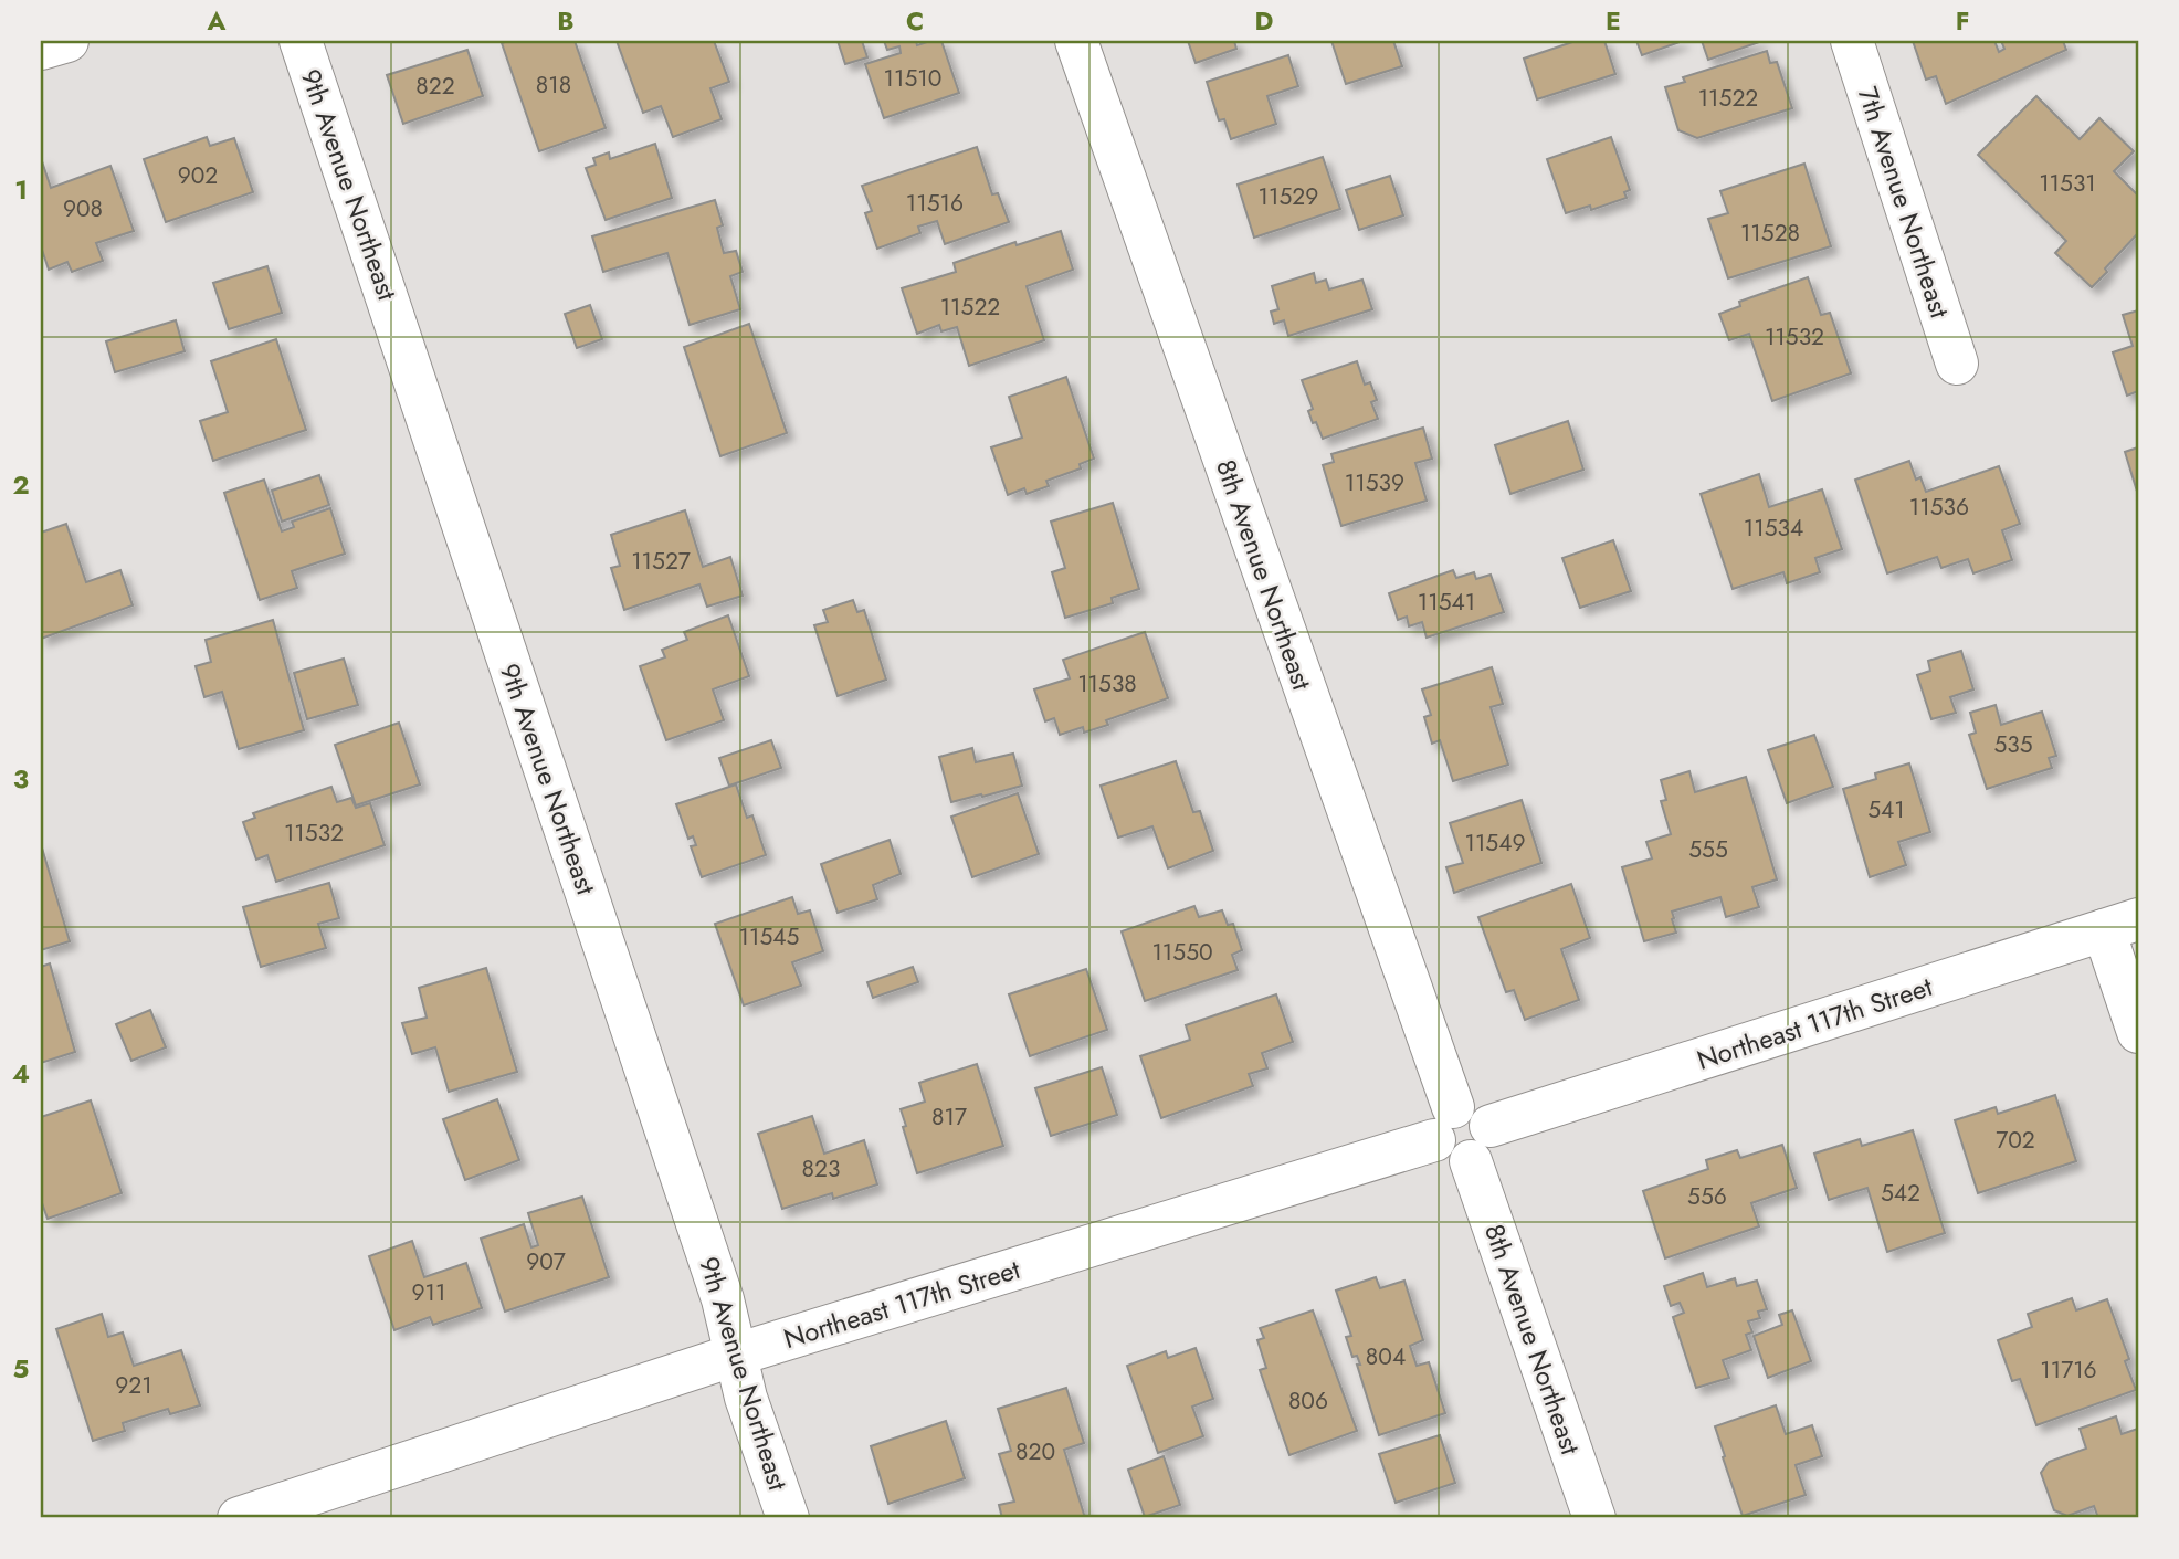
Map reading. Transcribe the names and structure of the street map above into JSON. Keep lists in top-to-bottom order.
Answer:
{
  "streets": {
    "street": [
      "9th Avenue Northeast",
      "7th Avenue Northeast",
      "8th Avenue Northeast",
      "Northeast 117th Street"
    ]
  },
  "crossings": [
    ["9th Avenue Northeast", "Northeast 117th Street"],
    ["8th Avenue Northeast", "Northeast 117th Street"]
  ],
  "house_numbers": [
    "11510",
    "818",
    "822",
    "11522",
    "902",
    "11531",
    "11529",
    "11516",
    "908",
    "11528",
    "11522",
    "11532",
    "11539",
    "11536",
    "11534",
    "11527",
    "11541",
    "11538",
    "535",
    "541",
    "11532",
    "11549",
    "555",
    "11545",
    "11550",
    "817",
    "702",
    "823",
    "542",
    "556",
    "907",
    "911",
    "804",
    "11716",
    "921",
    "806",
    "820"
  ],
  "grid": {
    "columns": [
      "A",
      "B",
      "C",
      "D",
      "E",
      "F"
    ],
    "rows": [
      "1",
      "2",
      "3",
      "4",
      "5"
    ]
  }
}
